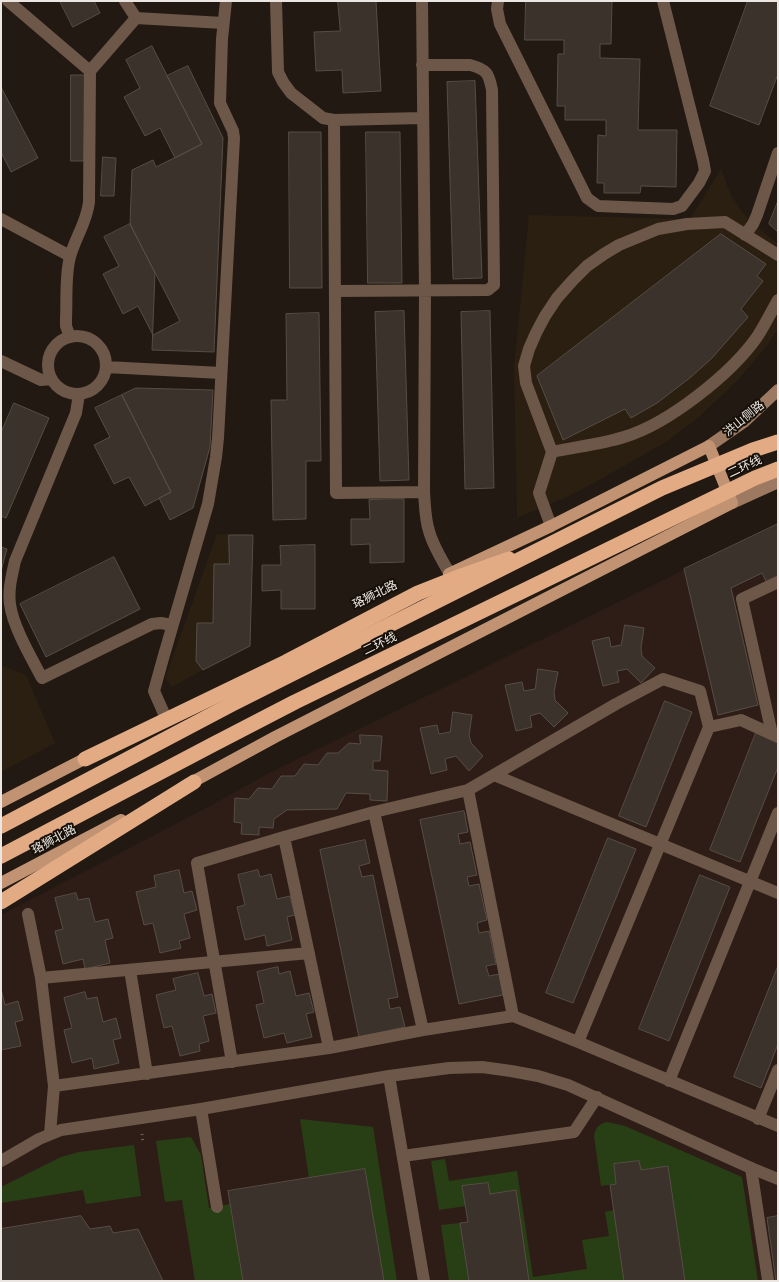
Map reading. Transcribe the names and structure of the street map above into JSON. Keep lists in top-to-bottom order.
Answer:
{
  "streets": {
    "highway": ["二环线"],
    "main road": ["洪山侧路", "珞狮北路"]
  },
  "crossings": [
    ["洪山侧路", "珞狮北路"]
  ]
}
